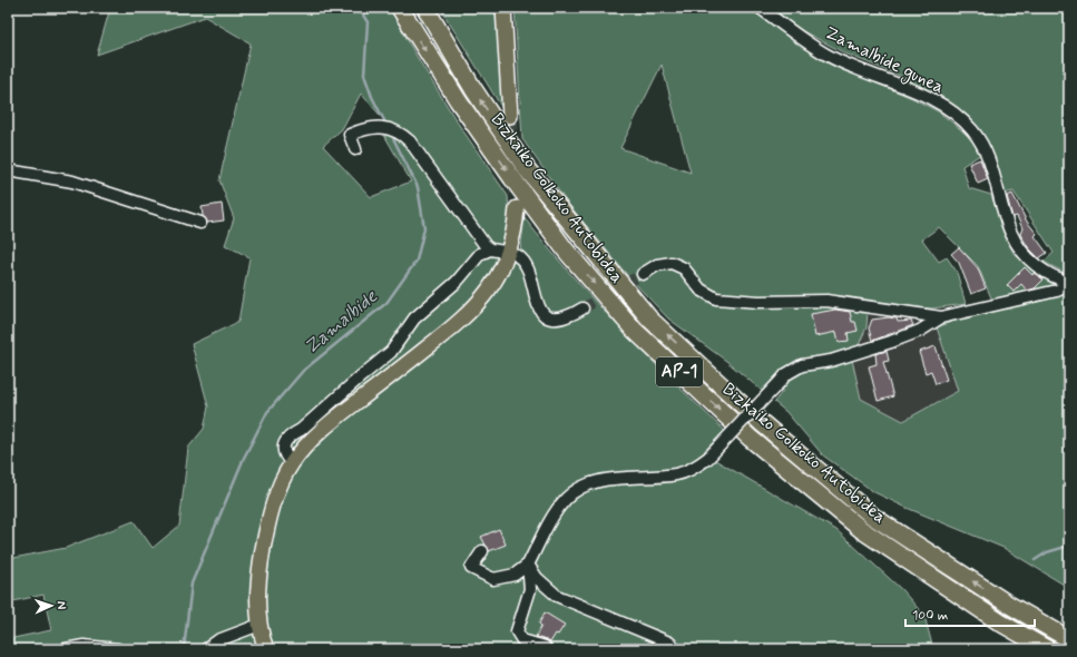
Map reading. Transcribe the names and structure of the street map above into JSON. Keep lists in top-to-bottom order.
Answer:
{
  "streets": {
    "highway": ["Bizkaiko Golkoko Autobidea", "AP-1"],
    "street": ["Zamalbide gunea"]
  },
  "water": ["Zamalbide"],
  "scale_bar": "100 m",
  "north": "right"
}
